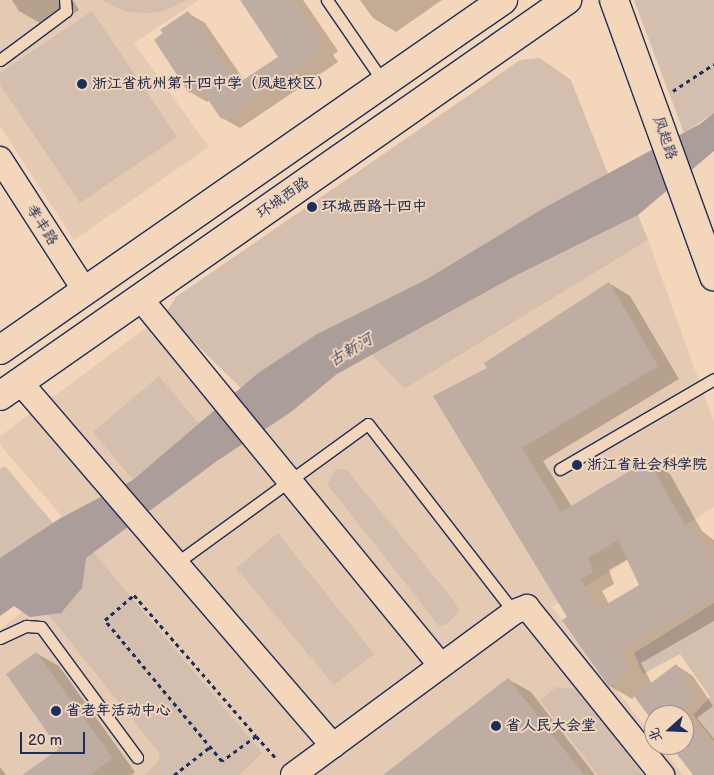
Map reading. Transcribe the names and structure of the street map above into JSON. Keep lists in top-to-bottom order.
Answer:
{
  "streets": {
    "main road": ["凤起路", "环城西路"],
    "street": ["孝丰路"]
  },
  "water": ["古新河"],
  "places": [
    "浙江省杭州第十四中学（凤起校区）",
    "环城西路十四中",
    "浙江省社会科学院",
    "省老年活动中心",
    "省人民大会堂"
  ],
  "scale_bar": "20 m",
  "north": "left"
}
